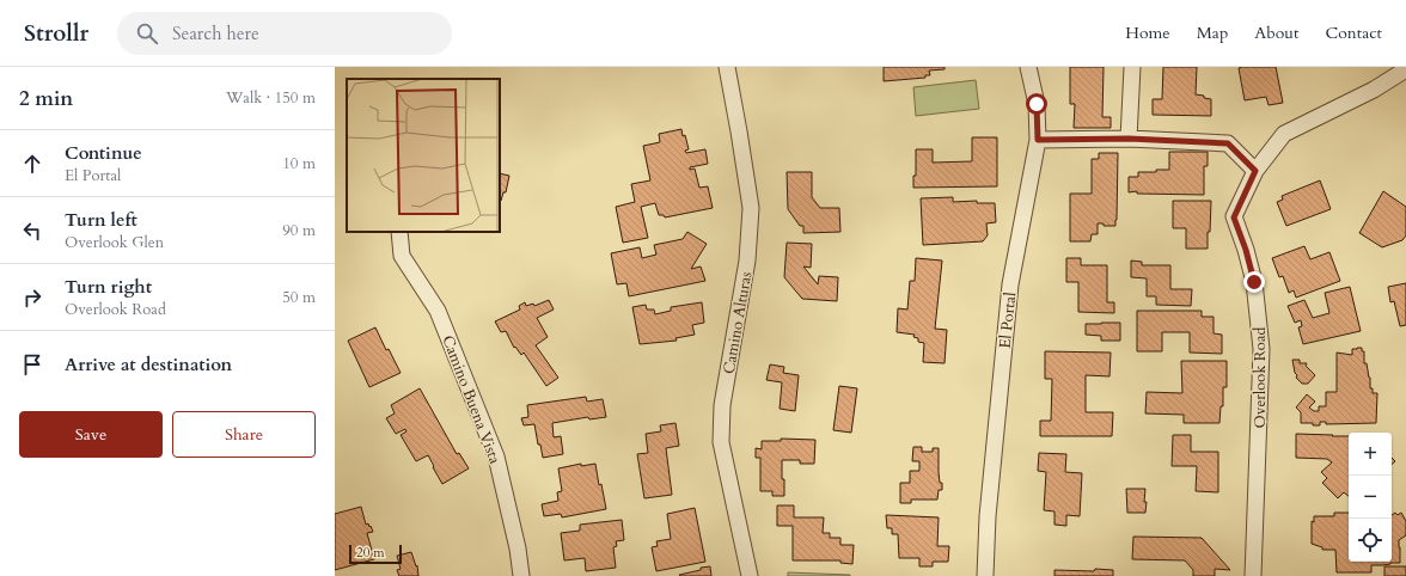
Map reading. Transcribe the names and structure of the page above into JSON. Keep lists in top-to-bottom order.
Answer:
{
  "streets": {
    "street": [
      "El Portal",
      "Camino Alturas",
      "Overlook Road",
      "Camino Buena Vista"
    ]
  },
  "scale_bar": "20 m",
  "page": {
    "header": "Strollr",
    "search": "Search here",
    "nav": [
      "Home",
      "Map",
      "About",
      "Contact"
    ],
    "heading": ["2 min", "Walk · 150 m"],
    "list": [
      ["Continue", "El Portal", "10 m"],
      ["Turn left", "Overlook Glen", "90 m"],
      ["Turn right", "Overlook Road", "50 m"],
      "Arrive at destination"
    ],
    "buttons": ["Save", "Share"],
    "map_buttons": ["+", "−"],
    "scale": "20 m"
  }
}
